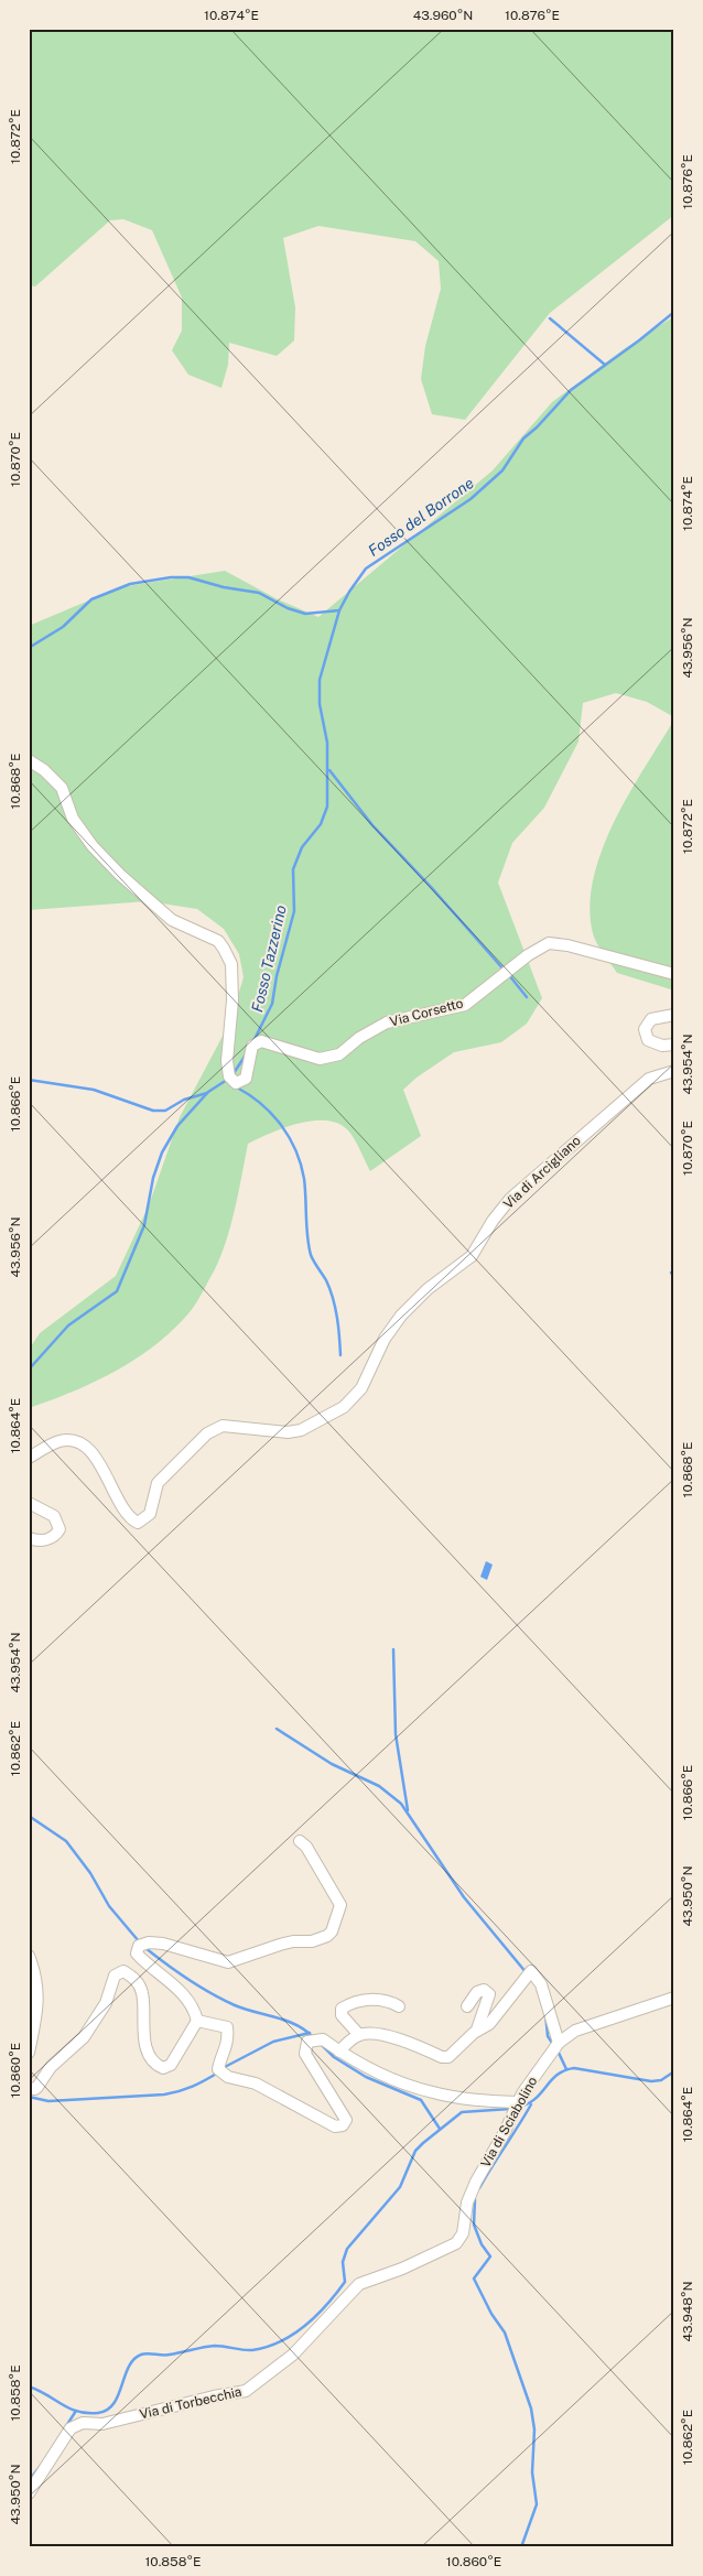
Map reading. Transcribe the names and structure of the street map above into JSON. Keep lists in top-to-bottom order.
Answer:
{
  "streets": {
    "street": [
      "Via Corsetto",
      "Via di Arcigliano",
      "Via di Sciabolino",
      "Via di Torbecchia"
    ]
  },
  "crossings": [
    ["Via di Sciabolino", "Via di Torbecchia"]
  ],
  "water": ["Fosso del Borrone", "Fosso Tazzerino"],
  "coordinates": [
    "10.874°E",
    "43.960°N",
    "10.876°E",
    "10.872°E",
    "10.870°E",
    "43.956°N",
    "10.868°E",
    "43.954°N",
    "10.866°E",
    "10.864°E",
    "10.862°E",
    "43.950°N",
    "10.860°E",
    "43.948°N",
    "10.858°E"
  ]
}
